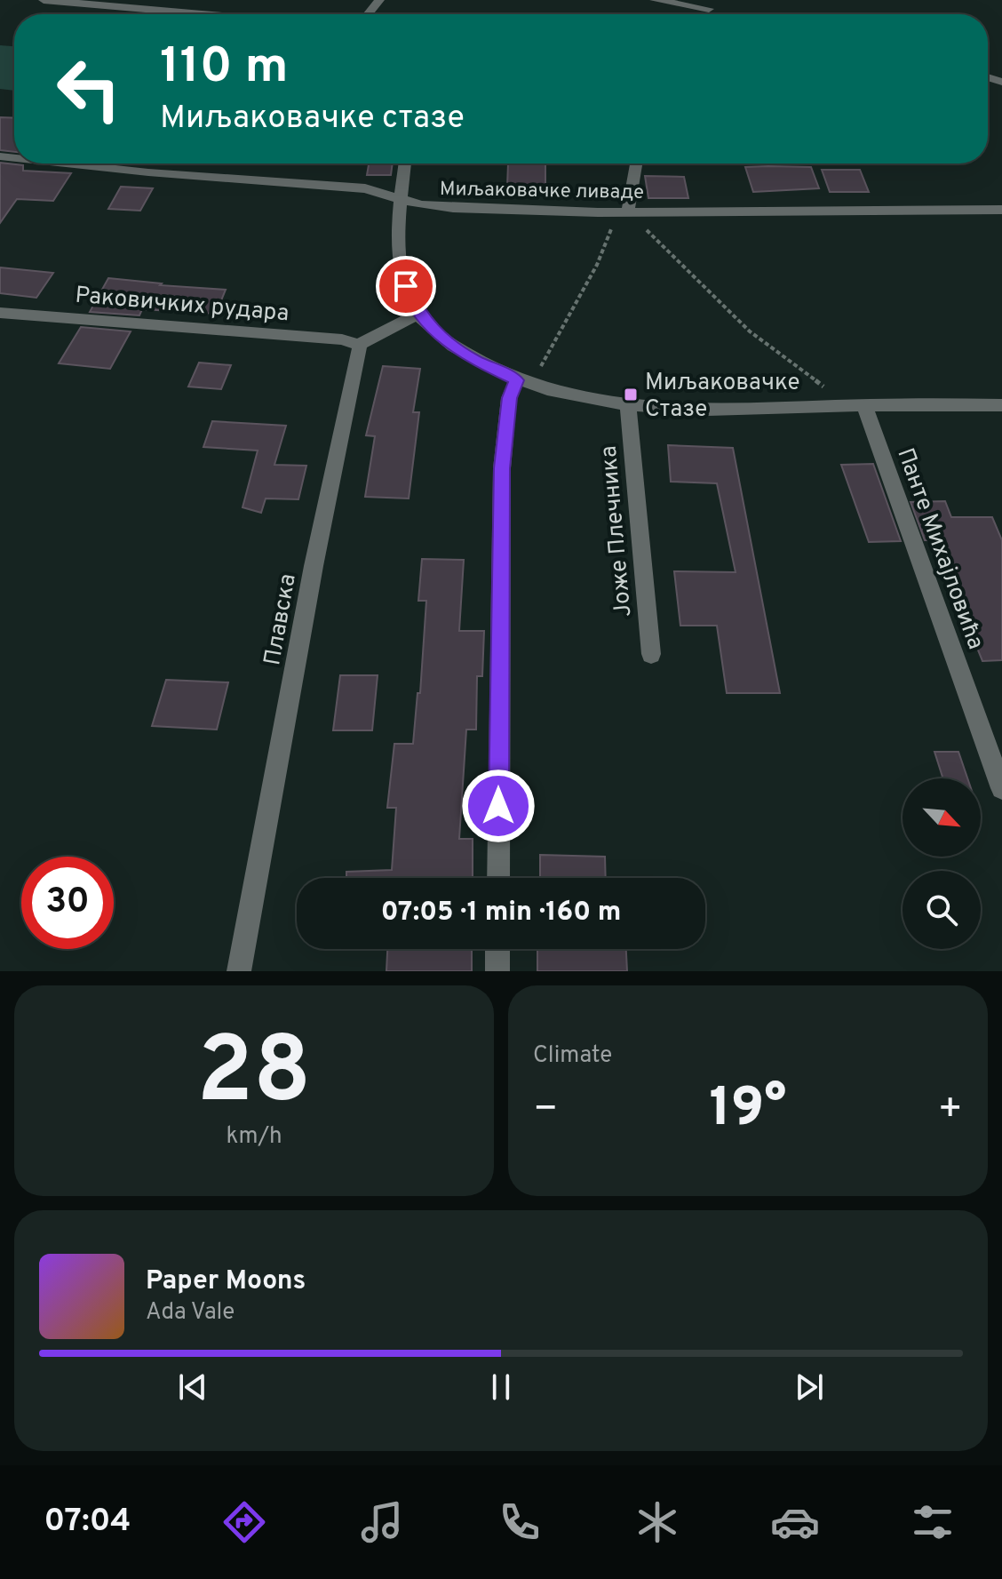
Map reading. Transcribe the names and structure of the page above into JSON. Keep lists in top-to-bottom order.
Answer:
{
  "streets": {
    "street": [
      "Миљаковачке ливаде",
      "Раковичких рудара",
      "Јоже Плечника",
      "Панте Михајловића",
      "Плавска"
    ]
  },
  "crossings": [
    ["Раковичких рудара", "Плавска"]
  ],
  "places": {
    "transit": ["Миљаковачке Стазе"]
  },
  "north": "bottom right",
  "page": {
    "turn": ["110 m", "Миљаковачке стазе"],
    "limit": "30",
    "trip": "07:05 · 1 min · 160 m",
    "tile": [
      ["28", "km/h"],
      "Climate"
    ],
    "heat": ["−", "19°", "+"],
    "song": ["Paper Moons", "Ada Vale"],
    "tabs": "07:04"
  }
}
